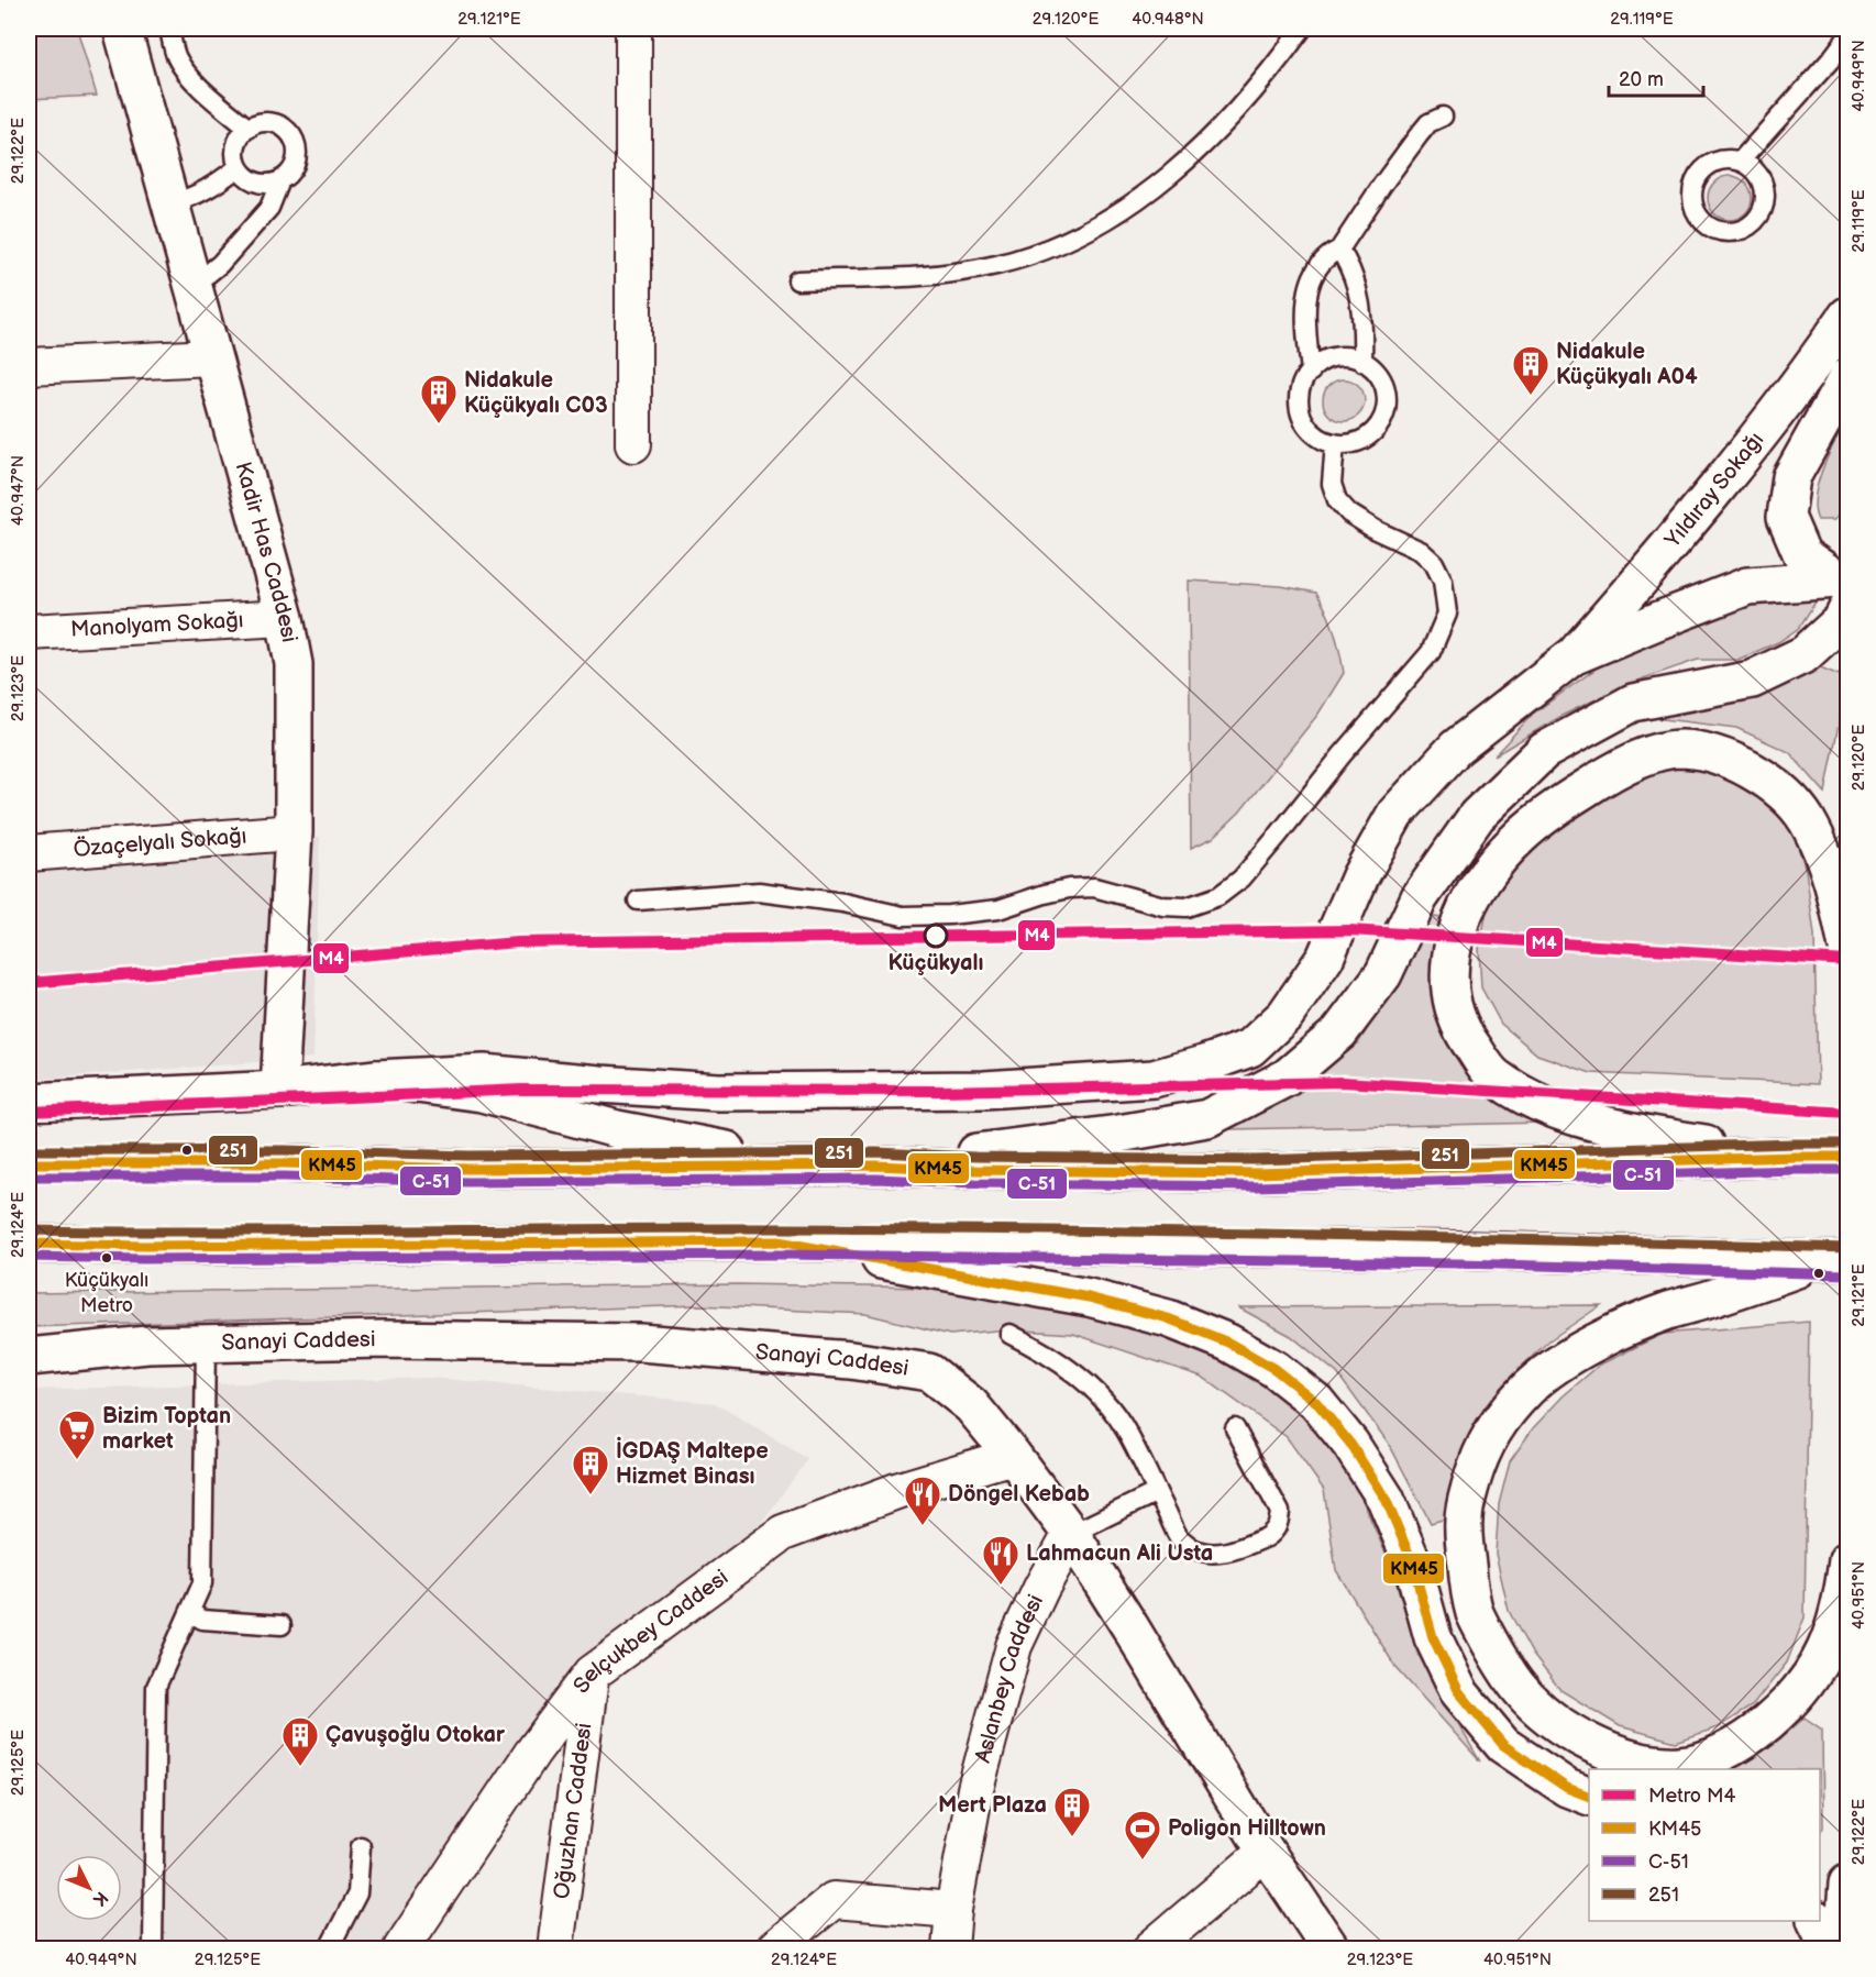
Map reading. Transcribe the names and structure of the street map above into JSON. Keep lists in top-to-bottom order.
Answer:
{
  "streets": {
    "main road": ["Yıldıray Sokağı", "Kadir Has Caddesi", "Sanayi Caddesi"],
    "street": [
      "Manolyam Sokağı",
      "Özaçelyalı Sokağı",
      "Selçukbey Caddesi",
      "Aslanbey Caddesi",
      "Oğuzhan Caddesi"
    ]
  },
  "crossings": [
    ["Kadir Has Caddesi", "Manolyam Sokağı"],
    ["Kadir Has Caddesi", "Özaçelyalı Sokağı"],
    ["Sanayi Caddesi", "Selçukbey Caddesi"],
    ["Sanayi Caddesi", "Aslanbey Caddesi"],
    ["Selçukbey Caddesi", "Oğuzhan Caddesi"]
  ],
  "places": {
    "building": [
      "Nidakule Küçükyalı A04",
      "Nidakule Küçükyalı C03",
      "İGDAŞ Maltepe Hizmet Binası",
      "Çavuşoğlu Otokar",
      "Mert Plaza"
    ],
    "other": ["Küçükyalı", "Küçükyalı Metro"],
    "supermarket": ["Bizim Toptan market"],
    "restaurant": ["Döngel Kebab", "Lahmacun Ali Usta"],
    "sports": ["Poligon Hilltown"]
  },
  "lines": [
    "metro line M4",
    "transit line 251",
    "transit line KM45",
    "transit line C-51"
  ],
  "legend": [
    "Metro M4",
    "KM45",
    "C-51",
    "251"
  ],
  "scale_bar": "20 m",
  "north": "bottom right",
  "coordinates": [
    "29.121°E",
    "29.120°E",
    "40.948°N",
    "29.119°E",
    "40.949°N",
    "29.122°E",
    "40.947°N",
    "29.123°E",
    "29.124°E",
    "40.951°N",
    "29.125°E"
  ]
}
